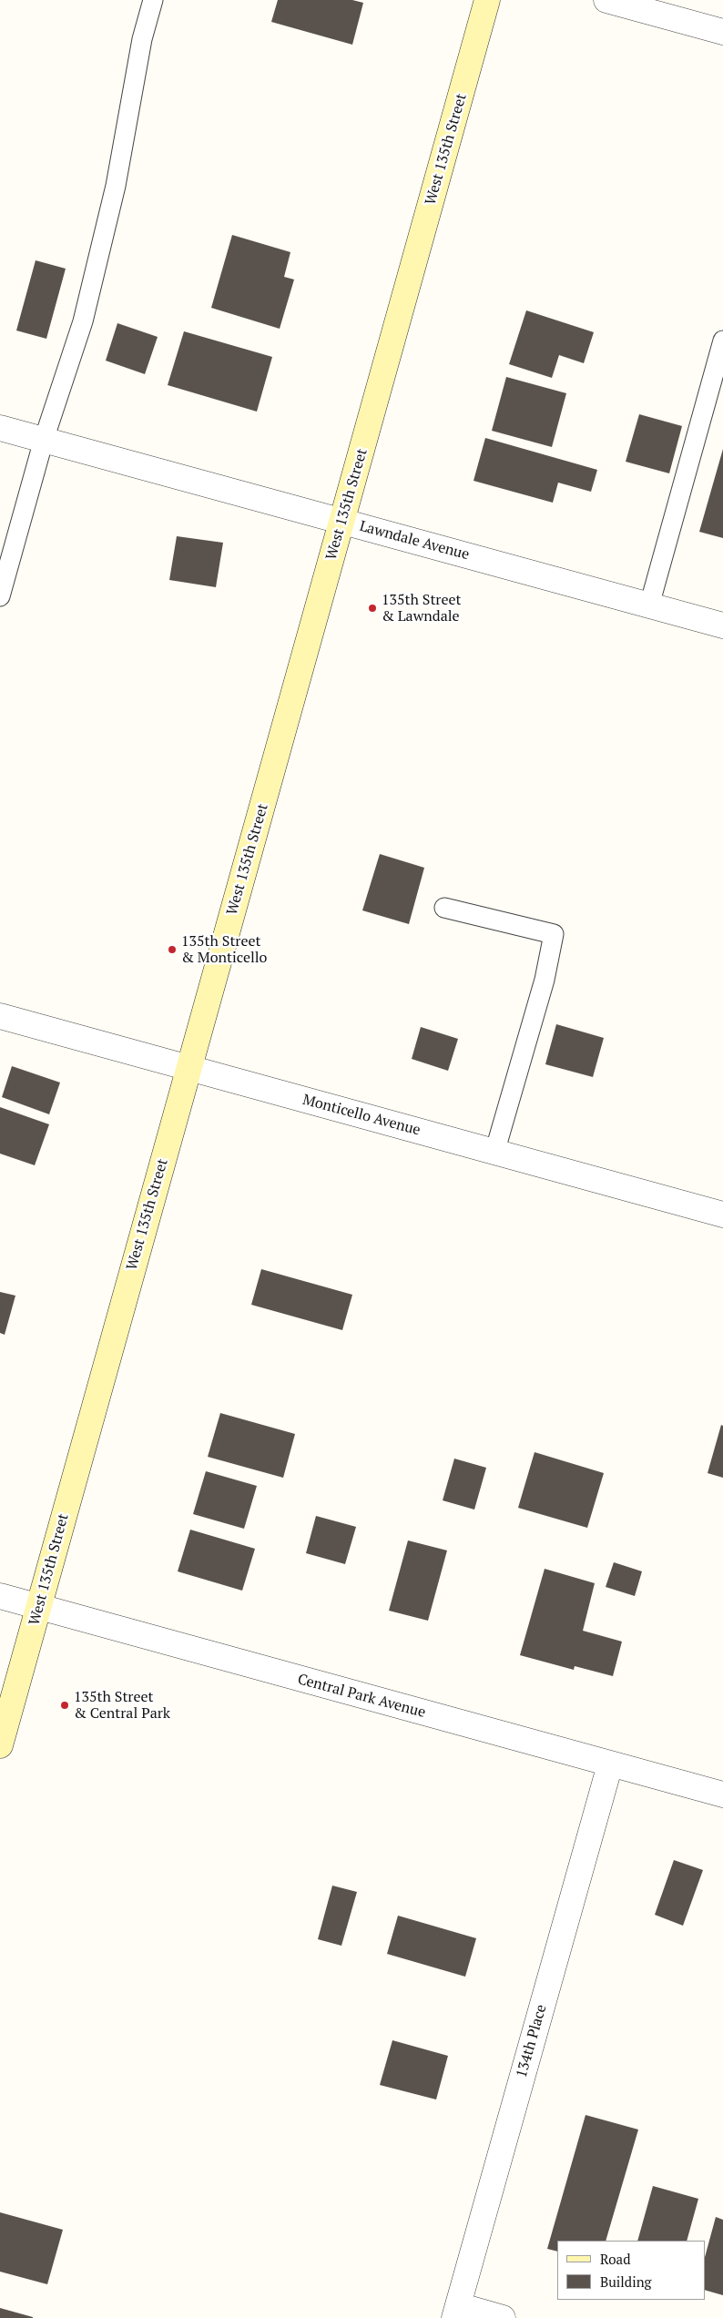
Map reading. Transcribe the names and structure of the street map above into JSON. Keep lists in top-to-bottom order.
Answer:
{
  "streets": {
    "street": [
      "West 135th Street",
      "Lawndale Avenue",
      "Monticello Avenue",
      "Central Park Avenue",
      "134th Place"
    ]
  },
  "crossings": [
    ["West 135th Street", "Lawndale Avenue"],
    ["West 135th Street", "Monticello Avenue"],
    ["West 135th Street", "Central Park Avenue"],
    ["Central Park Avenue", "134th Place"]
  ],
  "places": ["135th Street & Lawndale", "135th Street & Monticello", "135th Street & Central Park"],
  "legend": ["Road", "Building"]
}
